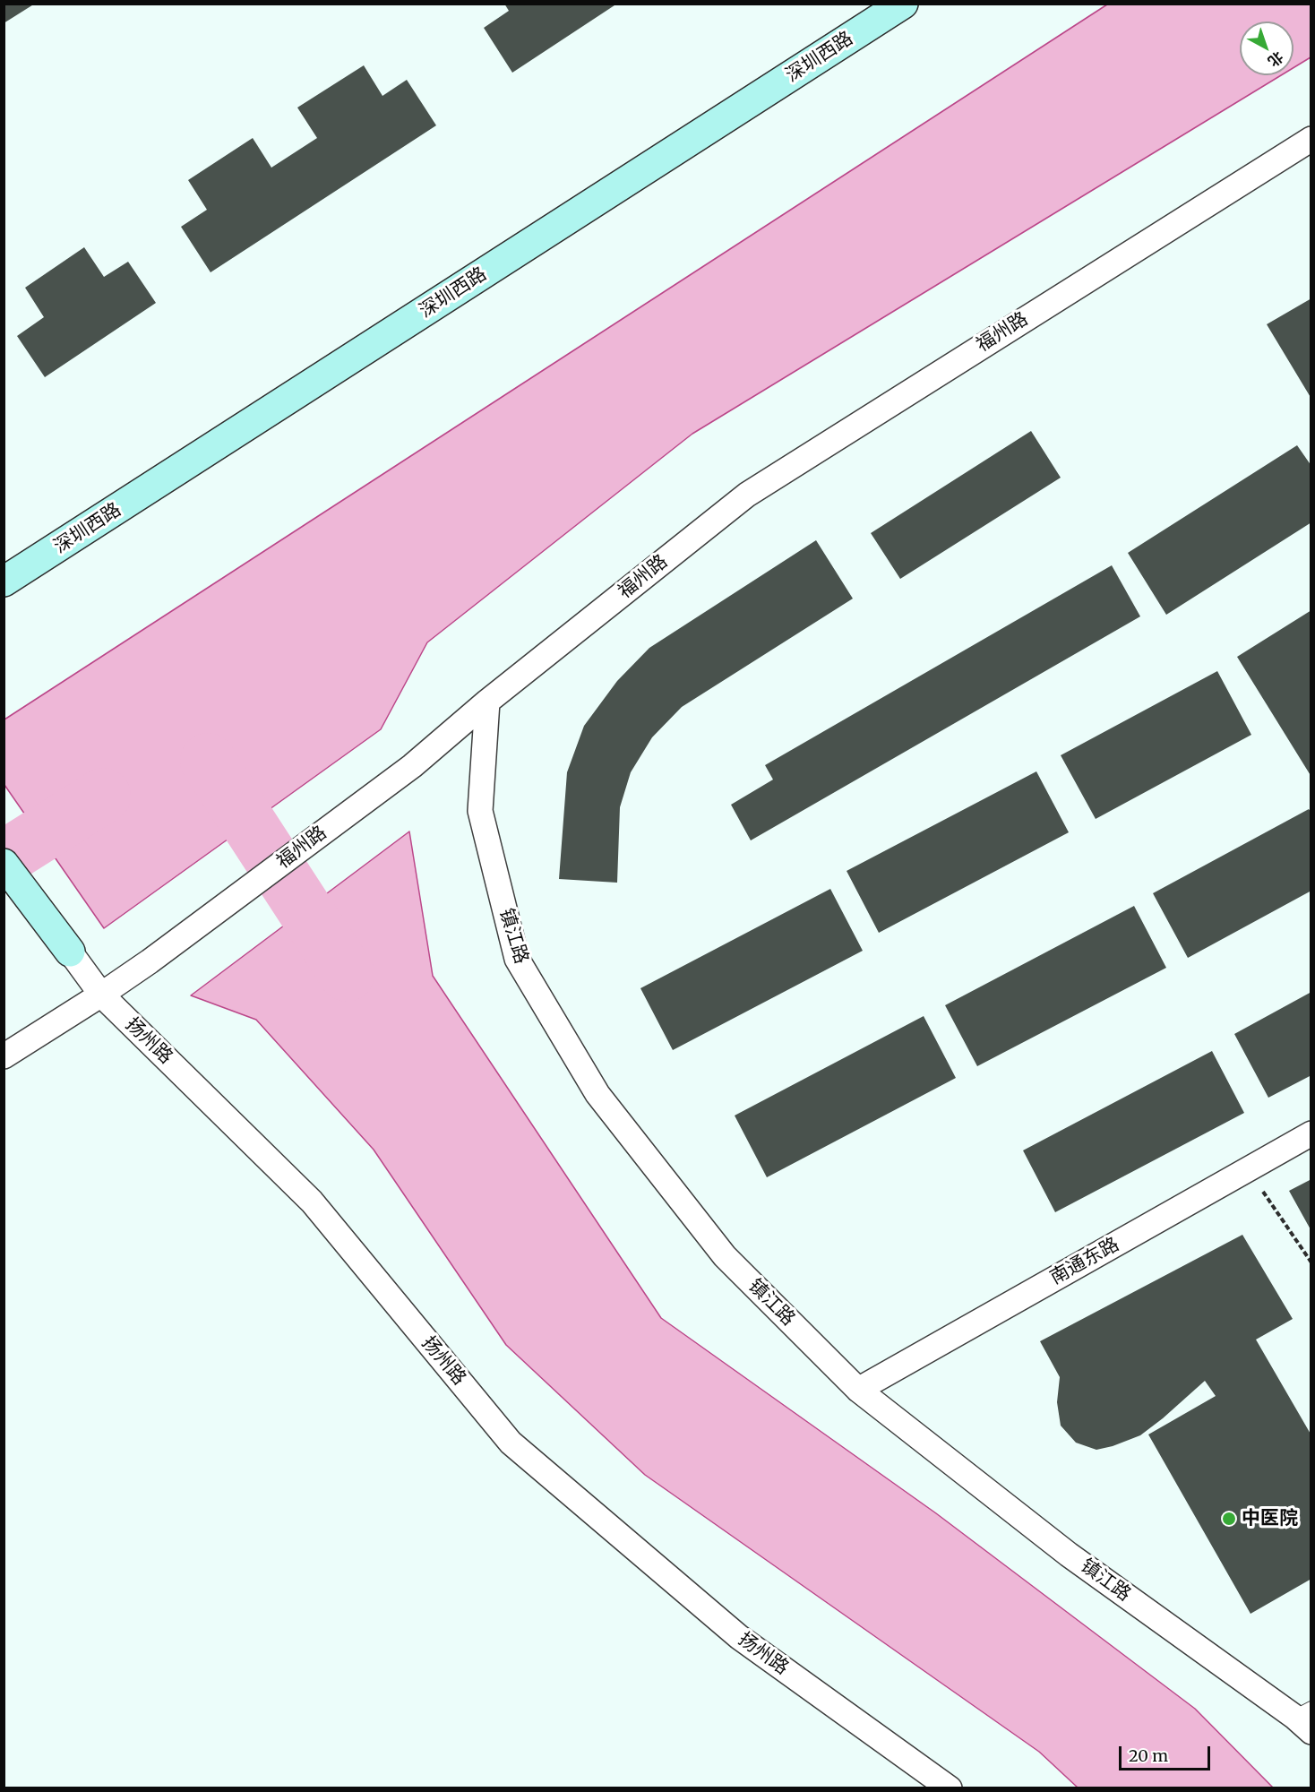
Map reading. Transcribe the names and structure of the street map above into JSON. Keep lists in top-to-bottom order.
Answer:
{
  "streets": {
    "street": [
      "深圳西路",
      "福州路",
      "镇江路",
      "扬州路",
      "南通东路"
    ]
  },
  "crossings": [
    ["福州路", "镇江路"],
    ["福州路", "扬州路"],
    ["镇江路", "南通东路"]
  ],
  "places": ["中医院"],
  "scale_bar": "20 m",
  "north": "bottom right"
}
